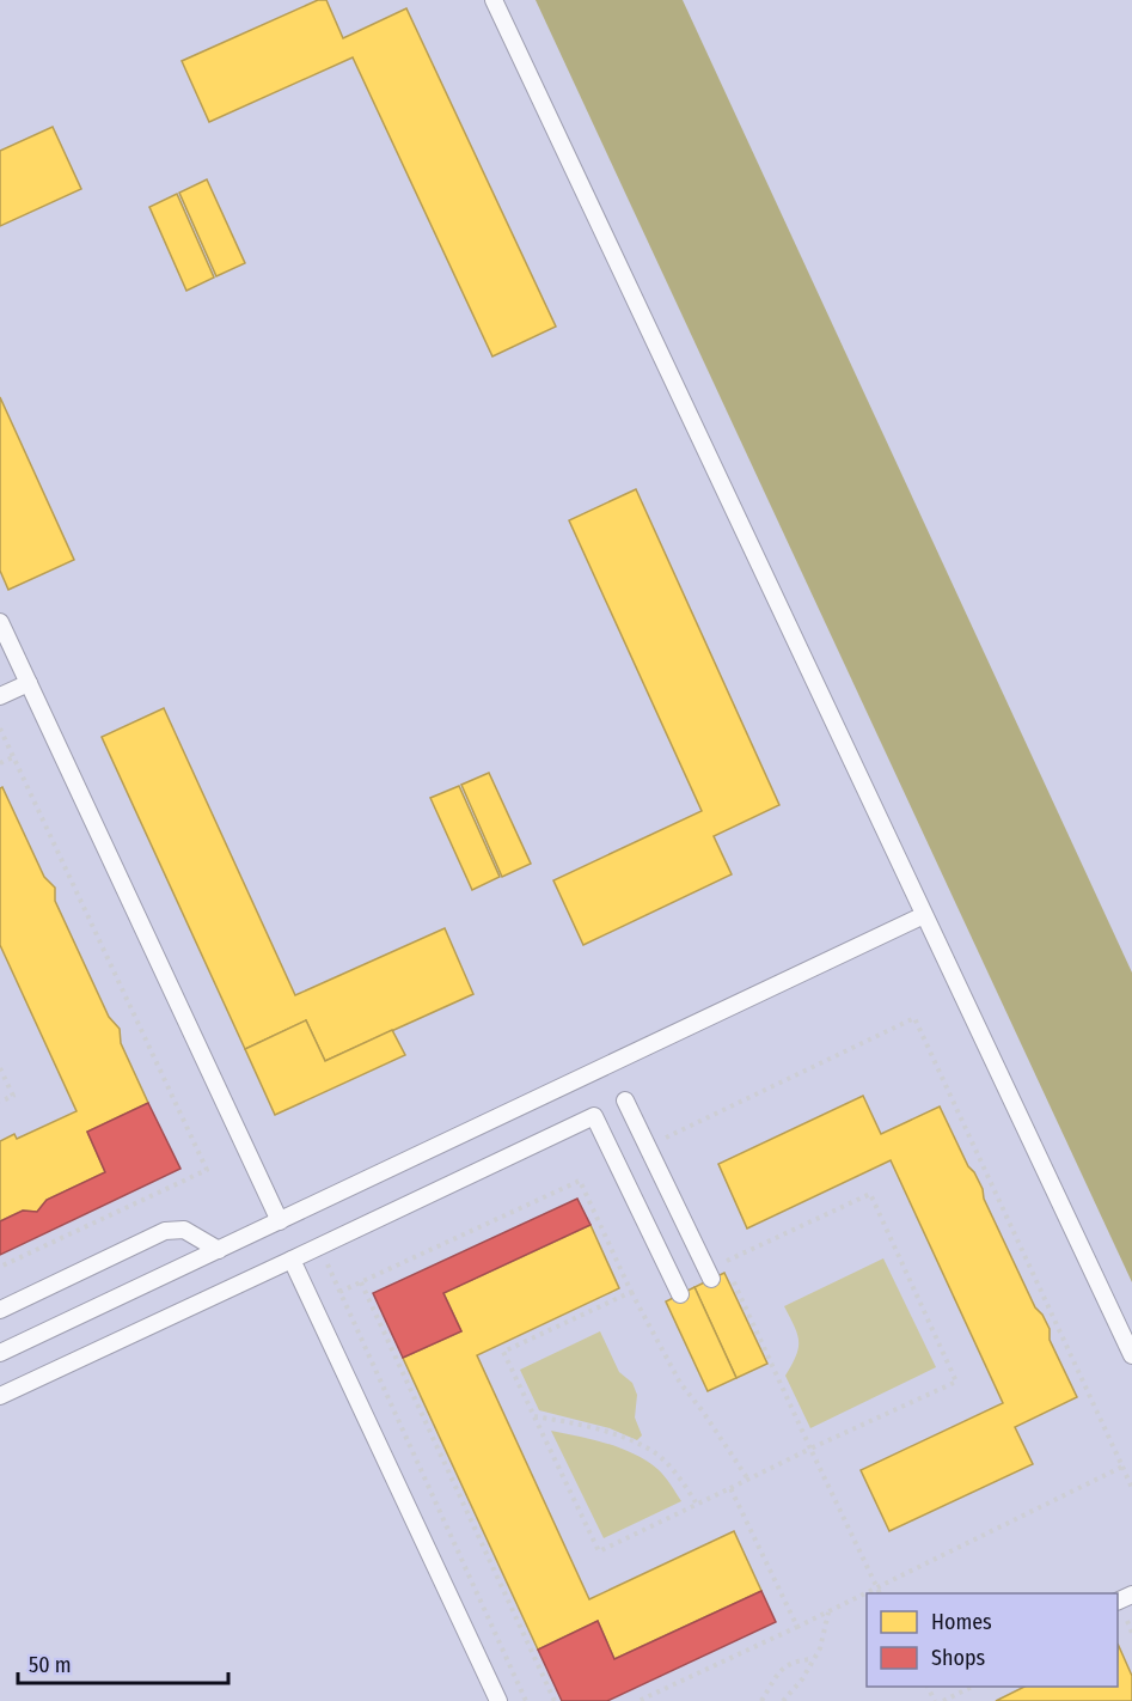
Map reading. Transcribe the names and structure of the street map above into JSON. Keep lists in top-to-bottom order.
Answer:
{
  "legend": ["Homes", "Shops"],
  "scale_bar": "50 m"
}
